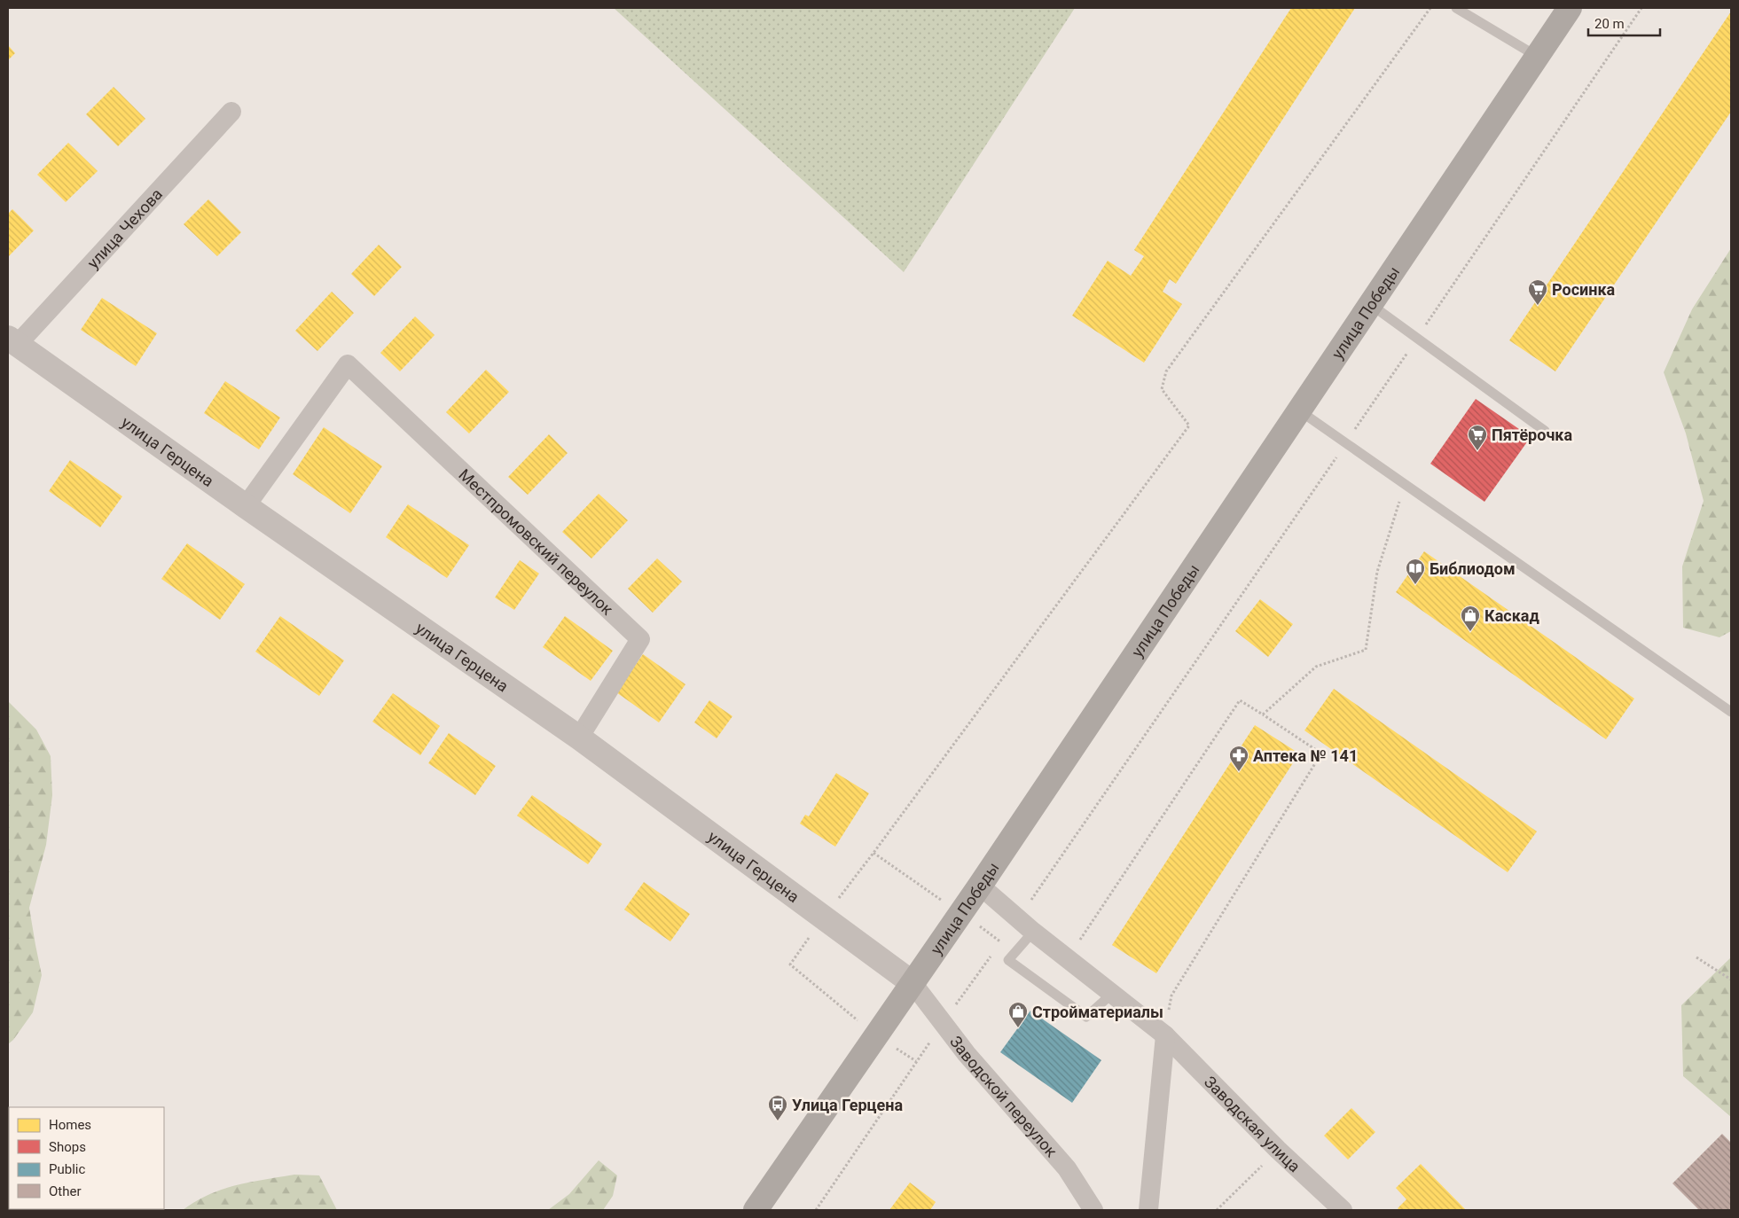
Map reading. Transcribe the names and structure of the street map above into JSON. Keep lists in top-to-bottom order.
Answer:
{
  "streets": {
    "highway": ["улица Победы"],
    "street": [
      "улица Чехова",
      "улица Герцена",
      "Местпромовский переулок",
      "Заводской переулок",
      "Заводская улица"
    ]
  },
  "crossings": [
    ["улица Чехова", "улица Герцена"],
    ["улица Победы", "улица Герцена"],
    ["улица Победы", "Заводской переулок"],
    ["улица Победы", "Заводская улица"],
    ["улица Герцена", "Местпромовский переулок"],
    ["улица Герцена", "Заводской переулок"]
  ],
  "places": {
    "supermarket": ["Росинка", "Пятёрочка"],
    "library": ["Библиодом"],
    "shop": ["Каскад", "Стройматериалы"],
    "pharmacy": ["Аптека № 141"],
    "bus stop": ["Улица Герцена"]
  },
  "legend": [
    "Homes",
    "Shops",
    "Public",
    "Other"
  ],
  "scale_bar": "20 m"
}
